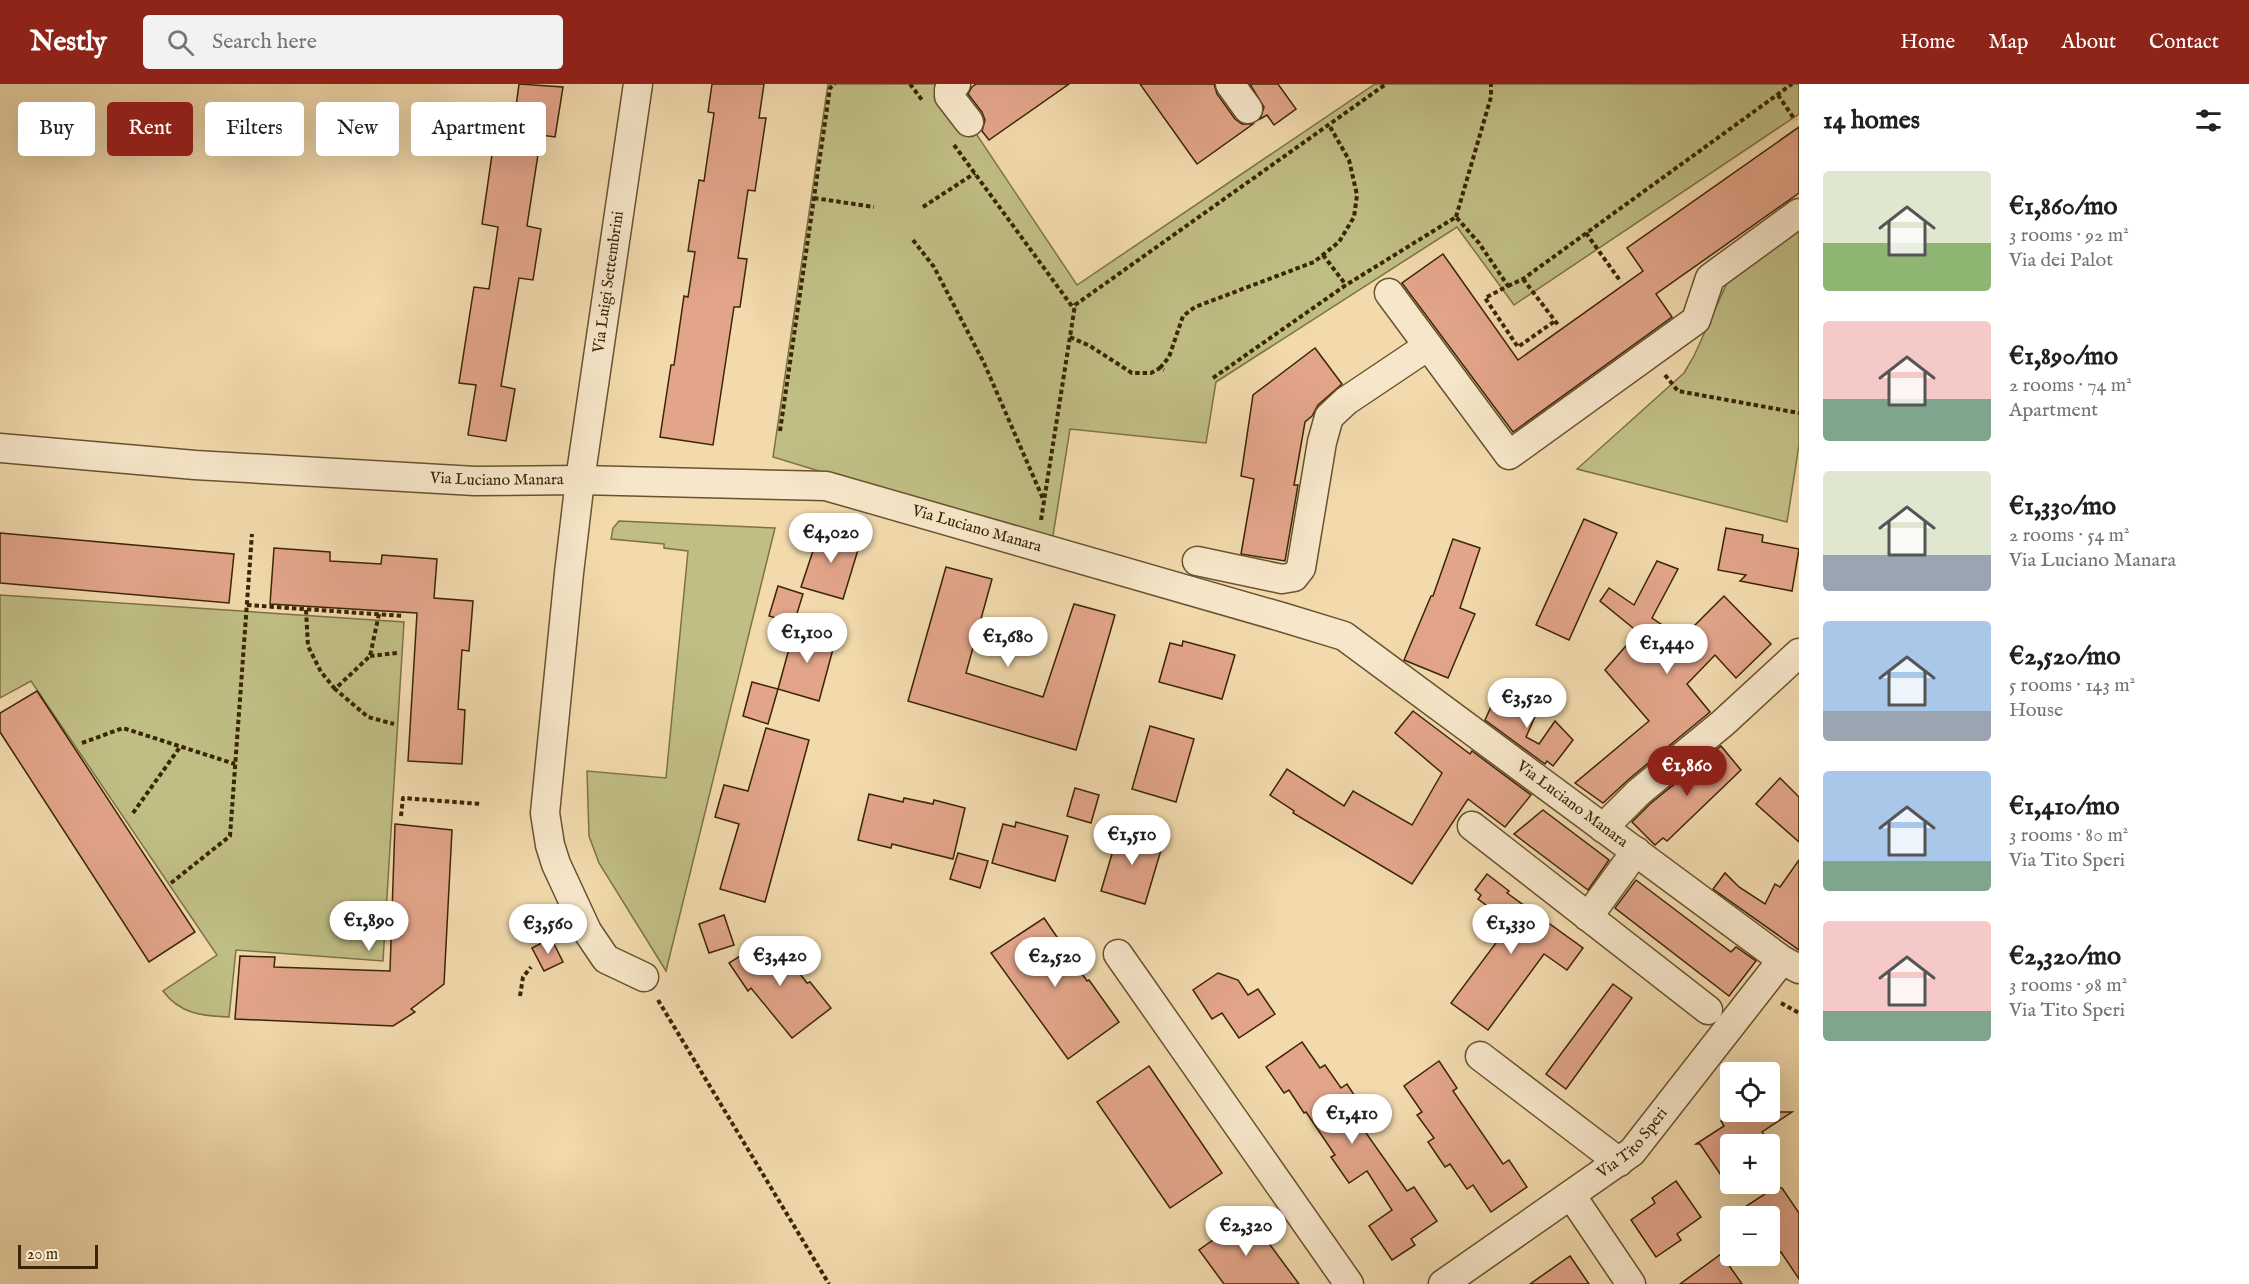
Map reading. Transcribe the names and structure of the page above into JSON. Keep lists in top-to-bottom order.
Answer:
{
  "streets": {
    "street": ["Via Luigi Settembrini", "Via Luciano Manara", "Via Tito Speri"]
  },
  "crossings": [
    ["Via Luigi Settembrini", "Via Luciano Manara"],
    ["Via Luciano Manara", "Via Tito Speri"]
  ],
  "scale_bar": "20 m",
  "page": {
    "header": "Nestly",
    "search": "Search here",
    "nav": [
      "Home",
      "Map",
      "About",
      "Contact"
    ],
    "heading": "14 homes",
    "chip": [
      "Buy",
      "Rent",
      "Filters",
      "New",
      "Apartment"
    ],
    "list": [
      {
        "name": "€1,860/mo",
        "note": "3 rooms · 92 m² · Via dei Palot"
      },
      {
        "name": "€1,890/mo",
        "note": "2 rooms · 74 m² · Apartment"
      },
      {
        "name": "€1,330/mo",
        "note": "2 rooms · 54 m² · Via Luciano Manara"
      },
      {
        "name": "€2,520/mo",
        "note": "5 rooms · 143 m² · House"
      },
      {
        "name": "€1,410/mo",
        "note": "3 rooms · 80 m² · Via Tito Speri"
      },
      {
        "name": "€2,320/mo",
        "note": "3 rooms · 98 m² · Via Tito Speri"
      }
    ],
    "price": [
      "€4,020",
      "€1,100",
      "€1,680",
      "€1,440",
      "€3,520",
      "€1,860",
      "€1,510",
      "€1,890",
      "€3,560",
      "€1,330",
      "€3,420",
      "€2,520",
      "€1,410",
      "€2,320"
    ],
    "map_buttons": ["+", "−"],
    "scale": "20 m"
  }
}
